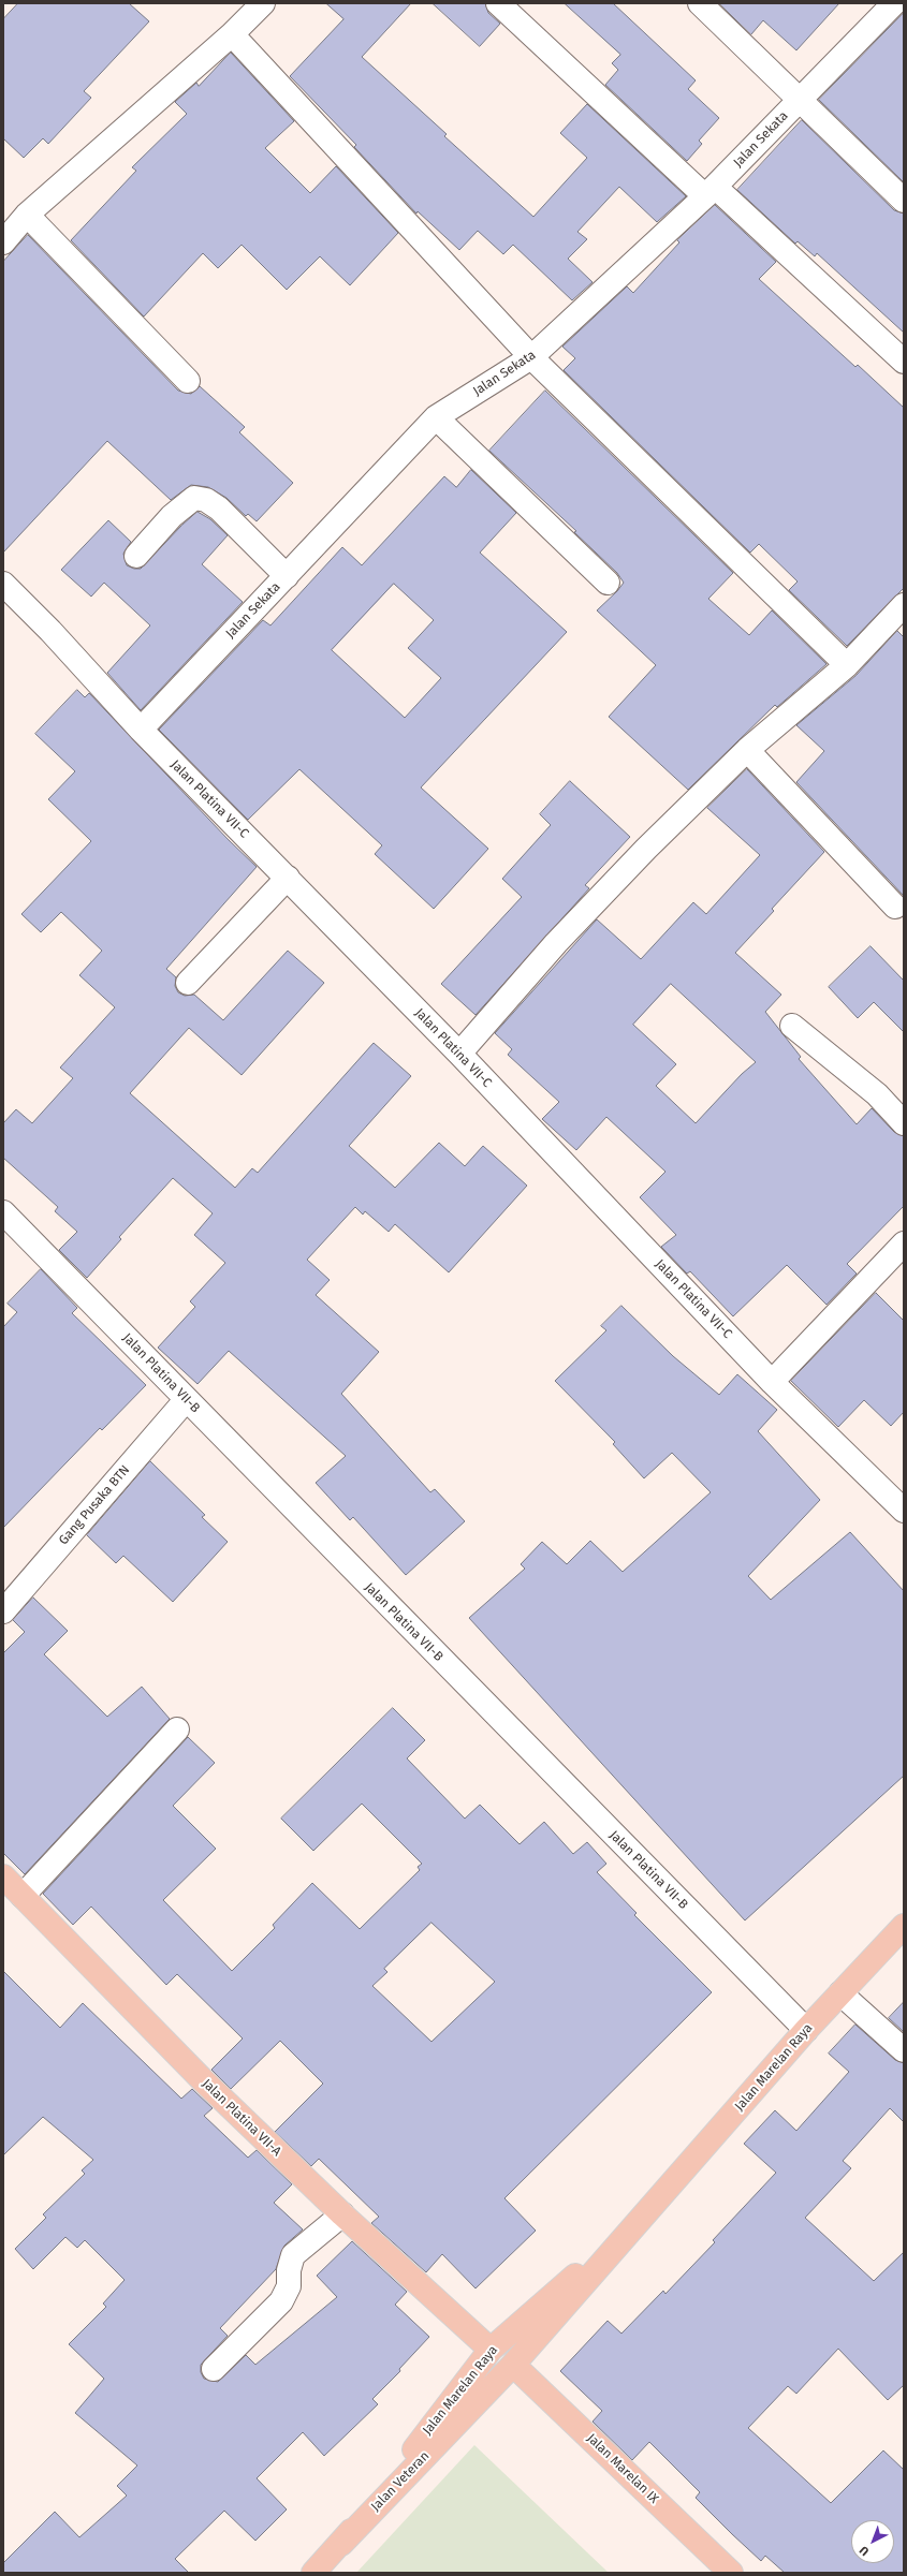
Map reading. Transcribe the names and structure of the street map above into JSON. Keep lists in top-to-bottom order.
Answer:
{
  "streets": {
    "main road": [
      "Jalan Marelan Raya",
      "Jalan Platina VII-A",
      "Jalan Marelan IX",
      "Jalan Veteran"
    ],
    "street": [
      "Jalan Sekata",
      "Jalan Platina VII-C",
      "Jalan Platina VII-B",
      "Gang Pusaka BTN"
    ]
  },
  "crossings": [
    ["Jalan Sekata", "Jalan Platina VII-C"],
    ["Jalan Platina VII-B", "Gang Pusaka BTN"],
    ["Jalan Platina VII-B", "Jalan Marelan Raya"],
    ["Jalan Marelan Raya", "Jalan Platina VII-A"],
    ["Jalan Marelan Raya", "Jalan Marelan IX"],
    ["Jalan Marelan Raya", "Jalan Veteran"],
    ["Jalan Marelan IX", "Jalan Veteran"]
  ],
  "north": "bottom left"
}
